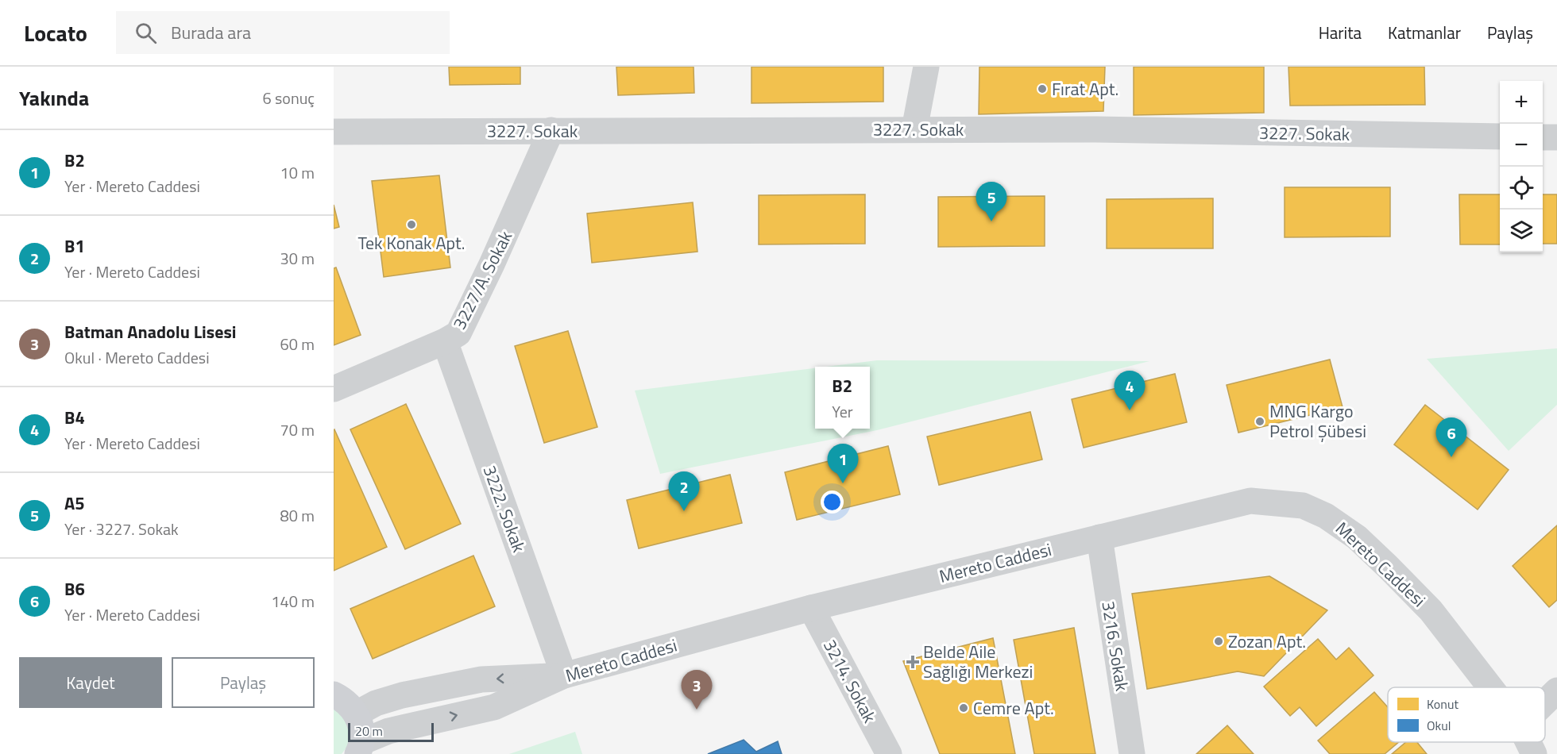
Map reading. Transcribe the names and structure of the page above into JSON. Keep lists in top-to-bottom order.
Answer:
{
  "streets": {
    "street": [
      "3227. Sokak",
      "3227/A. Sokak",
      "3222. Sokak",
      "Mereto Caddesi",
      "3216. Sokak",
      "3214. Sokak"
    ]
  },
  "crossings": [
    ["3227. Sokak", "3227/A. Sokak"],
    ["3227/A. Sokak", "3222. Sokak"],
    ["3222. Sokak", "Mereto Caddesi"],
    ["Mereto Caddesi", "3216. Sokak"],
    ["Mereto Caddesi", "3214. Sokak"]
  ],
  "places": {
    "other": [
      "Fırat Apt.",
      "Tek Konak Apt.",
      "MNG Kargo Petrol Şübesi",
      "Zozan Apt.",
      "Cemre Apt."
    ],
    "health": ["Belde Aile Sağlığı Merkezi"]
  },
  "legend": ["Konut", "Okul"],
  "scale_bar": "20 m",
  "page": {
    "header": "Locato",
    "search": "Burada ara",
    "nav": ["Harita", "Katmanlar", "Paylaş"],
    "heading": ["Yakında", "6 sonuç"],
    "map_buttons": ["+", "−"],
    "list": [
      {
        "mark": "1",
        "name": "B2",
        "note": "Yer · Mereto Caddesi",
        "value": "10 m"
      },
      {
        "mark": "2",
        "name": "B1",
        "note": "Yer · Mereto Caddesi",
        "value": "30 m"
      },
      {
        "mark": "3",
        "name": "Batman Anadolu Lisesi",
        "note": "Okul · Mereto Caddesi",
        "value": "60 m"
      },
      {
        "mark": "4",
        "name": "B4",
        "note": "Yer · Mereto Caddesi",
        "value": "70 m"
      },
      {
        "mark": "5",
        "name": "A5",
        "note": "Yer · 3227. Sokak",
        "value": "80 m"
      },
      {
        "mark": "6",
        "name": "B6",
        "note": "Yer · Mereto Caddesi",
        "value": "140 m"
      }
    ],
    "pins": [
      "5",
      "4",
      "6",
      "1",
      "2",
      "3"
    ],
    "popup": ["B2", "Yer"],
    "buttons": ["Kaydet", "Paylaş"],
    "scale": "20 m"
  }
}
